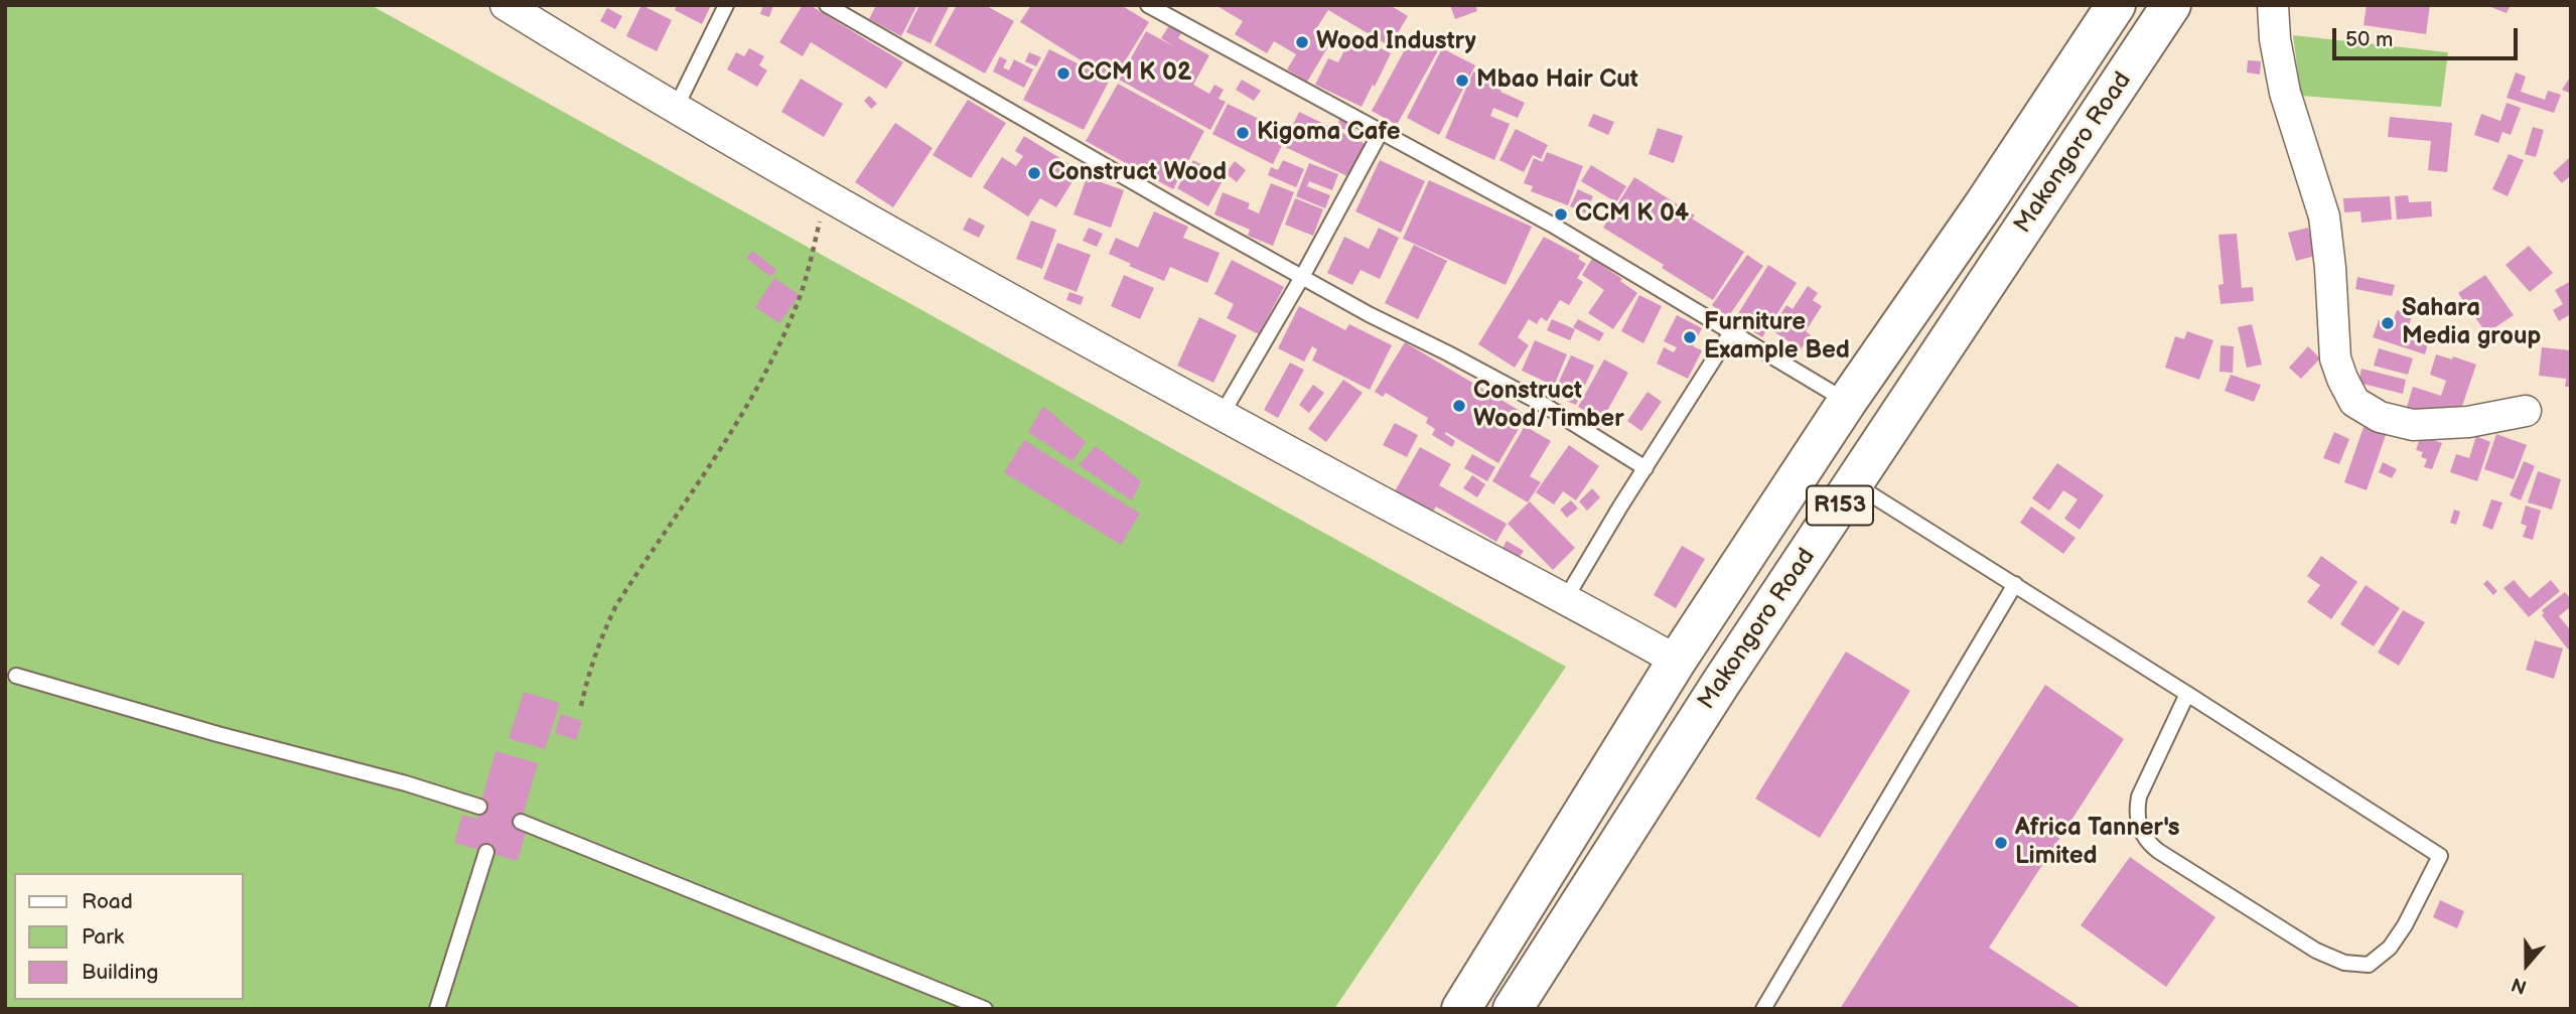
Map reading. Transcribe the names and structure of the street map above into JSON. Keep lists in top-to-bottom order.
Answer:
{
  "streets": {
    "main road": ["Makongoro Road", "R153"]
  },
  "places": [
    "Wood Industry",
    "CCM K 02",
    "Mbao Hair Cut",
    "Kigoma Cafe",
    "Construct Wood",
    "CCM K 04",
    "Sahara Media group",
    "Furniture Example Bed",
    "Construct Wood/Timber",
    "Africa Tanner's Limited"
  ],
  "legend": ["Road", "Park", "Building"],
  "scale_bar": "50 m",
  "north": "bottom"
}
